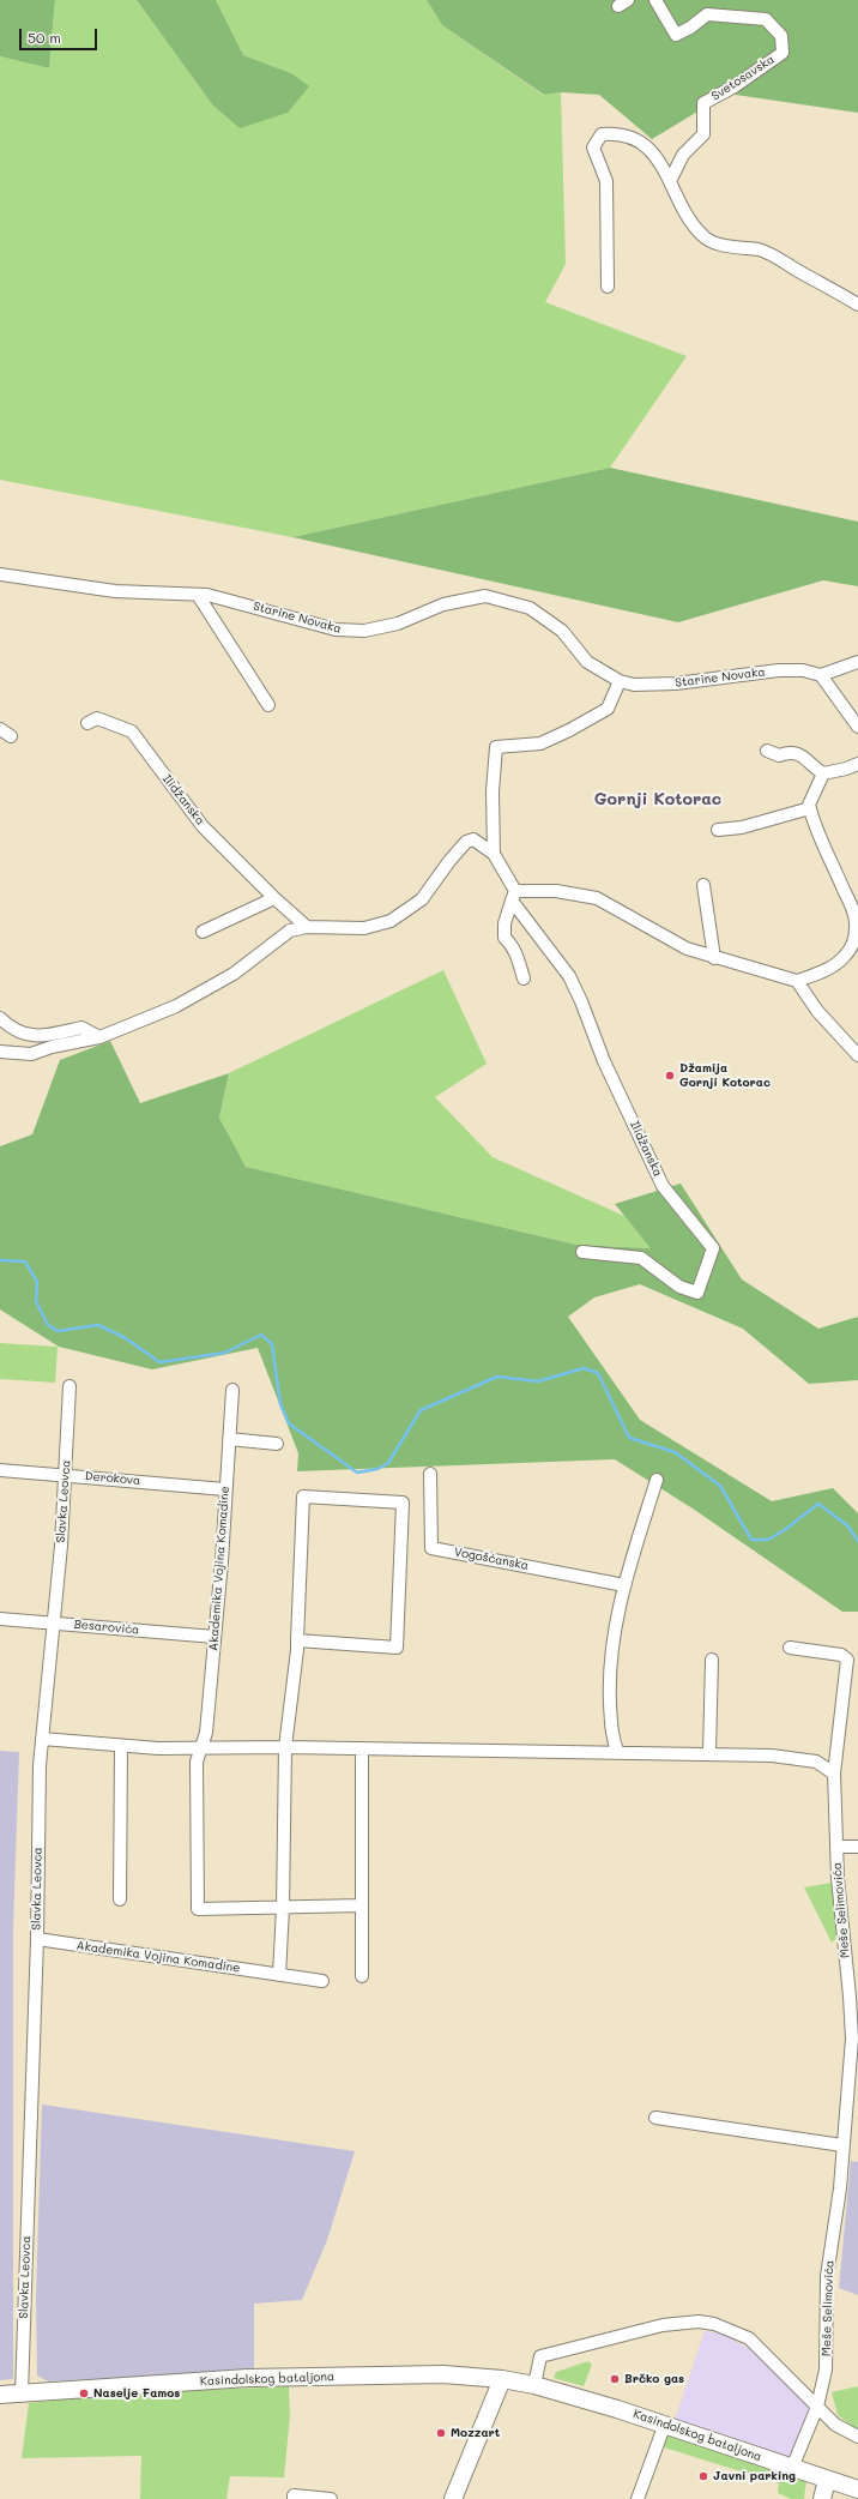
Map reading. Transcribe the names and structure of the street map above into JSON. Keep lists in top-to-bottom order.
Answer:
{
  "streets": {
    "street": [
      "Svetosavska",
      "Starine Novaka",
      "Ilidžanska",
      "Derokova",
      "Slavka Leovca",
      "Vogošćanska",
      "Akademika Vojina Komadine",
      "Besarovića",
      "Meše Selimovića",
      "Kasindolskog bataljona"
    ]
  },
  "crossings": [
    ["Starine Novaka", "Ilidžanska"],
    ["Derokova", "Slavka Leovca"],
    ["Derokova", "Akademika Vojina Komadine"],
    ["Slavka Leovca", "Akademika Vojina Komadine"],
    ["Slavka Leovca", "Besarovića"],
    ["Slavka Leovca", "Kasindolskog bataljona"],
    ["Akademika Vojina Komadine", "Besarovića"],
    ["Meše Selimovića", "Kasindolskog bataljona"]
  ],
  "districts": ["Gornji Kotorac"],
  "places": [
    "Džamija Gornji Kotorac",
    "Brčko gas",
    "Naselje Famos",
    "Mozzart",
    "Javni parking"
  ],
  "scale_bar": "50 m"
}
